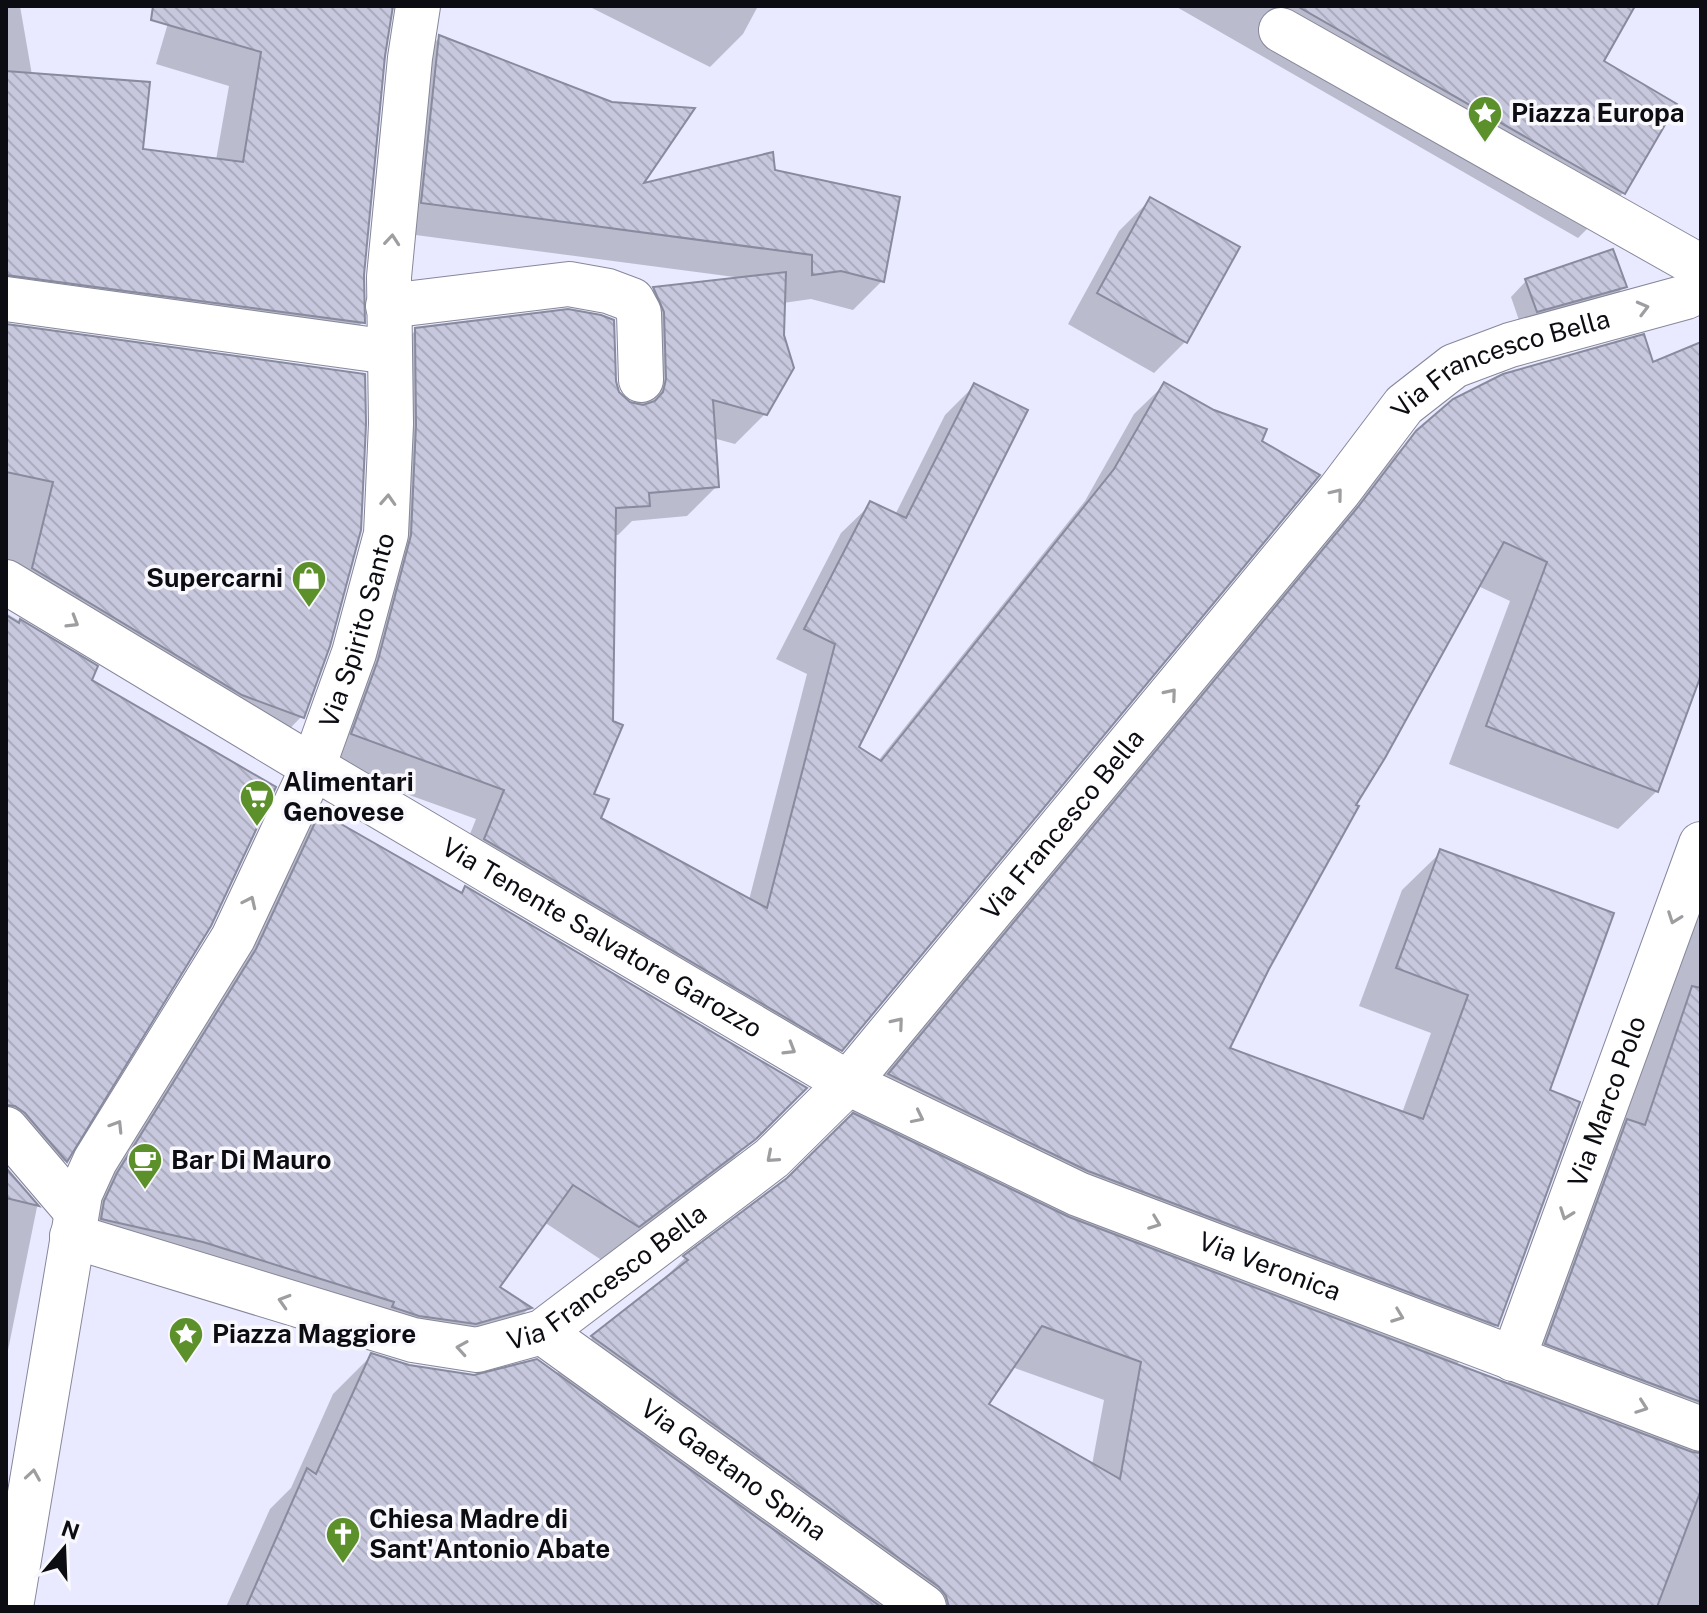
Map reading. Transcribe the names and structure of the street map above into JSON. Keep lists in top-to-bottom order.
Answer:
{
  "streets": {
    "street": [
      "Via Francesco Bella",
      "Via Spirito Santo",
      "Via Tenente Salvatore Garozzo",
      "Via Marco Polo",
      "Via Veronica",
      "Via Gaetano Spina"
    ]
  },
  "crossings": [
    ["Via Francesco Bella", "Via Spirito Santo"],
    ["Via Francesco Bella", "Via Tenente Salvatore Garozzo"],
    ["Via Francesco Bella", "Via Veronica"],
    ["Via Francesco Bella", "Via Gaetano Spina"],
    ["Via Spirito Santo", "Via Tenente Salvatore Garozzo"],
    ["Via Tenente Salvatore Garozzo", "Via Veronica"],
    ["Via Marco Polo", "Via Veronica"]
  ],
  "one_way": [
    "Via Spirito Santo",
    "Via Tenente Salvatore Garozzo",
    "Via Marco Polo",
    "Via Veronica"
  ],
  "places": {
    "place": ["Piazza Europa", "Piazza Maggiore"],
    "shop": ["Supercarni"],
    "supermarket": ["Alimentari Genovese"],
    "cafe": ["Bar Di Mauro"],
    "church": ["Chiesa Madre di Sant'Antonio Abate"]
  },
  "north": "top"
}
